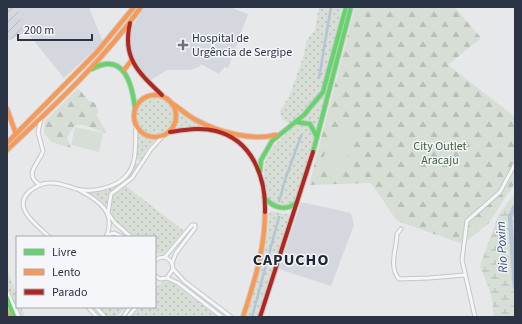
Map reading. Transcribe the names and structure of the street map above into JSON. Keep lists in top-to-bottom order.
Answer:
{
  "districts": ["CAPUCHO"],
  "water": ["Rio Poxim"],
  "parks": ["City Outlet Aracaju"],
  "places": {
    "health": ["Hospital de Urgência de Sergipe"]
  },
  "legend": ["Livre", "Lento", "Parado"],
  "scale_bar": "200 m"
}
